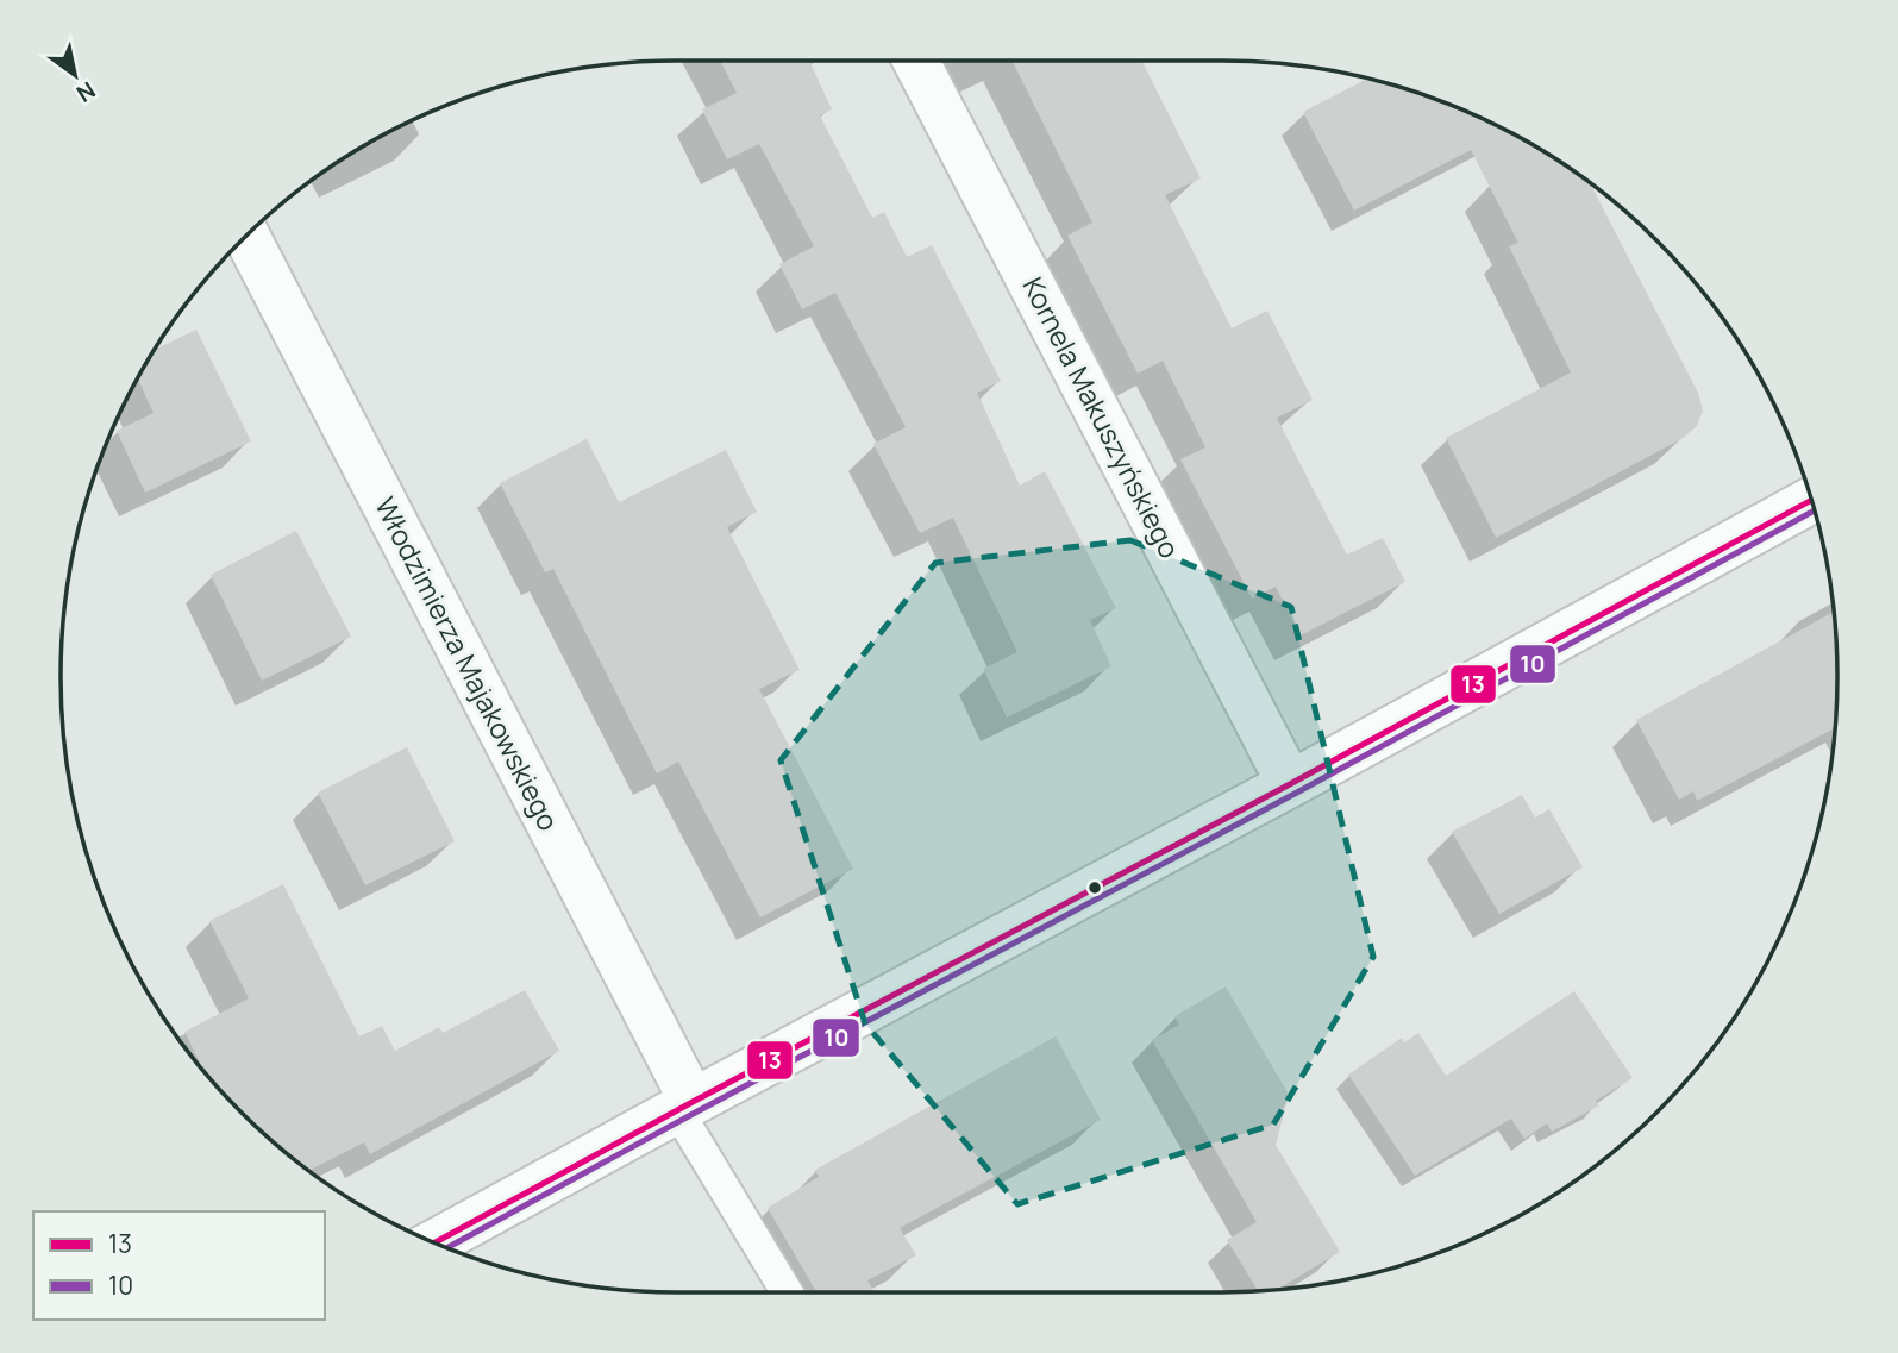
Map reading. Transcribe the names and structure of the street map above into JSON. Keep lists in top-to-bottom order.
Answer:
{
  "streets": {
    "street": ["Kornela Makuszyńskiego", "Włodzimierza Majakowskiego"]
  },
  "lines": ["transit line 13", "transit line 10"],
  "legend": ["13", "10"],
  "north": "bottom right"
}
